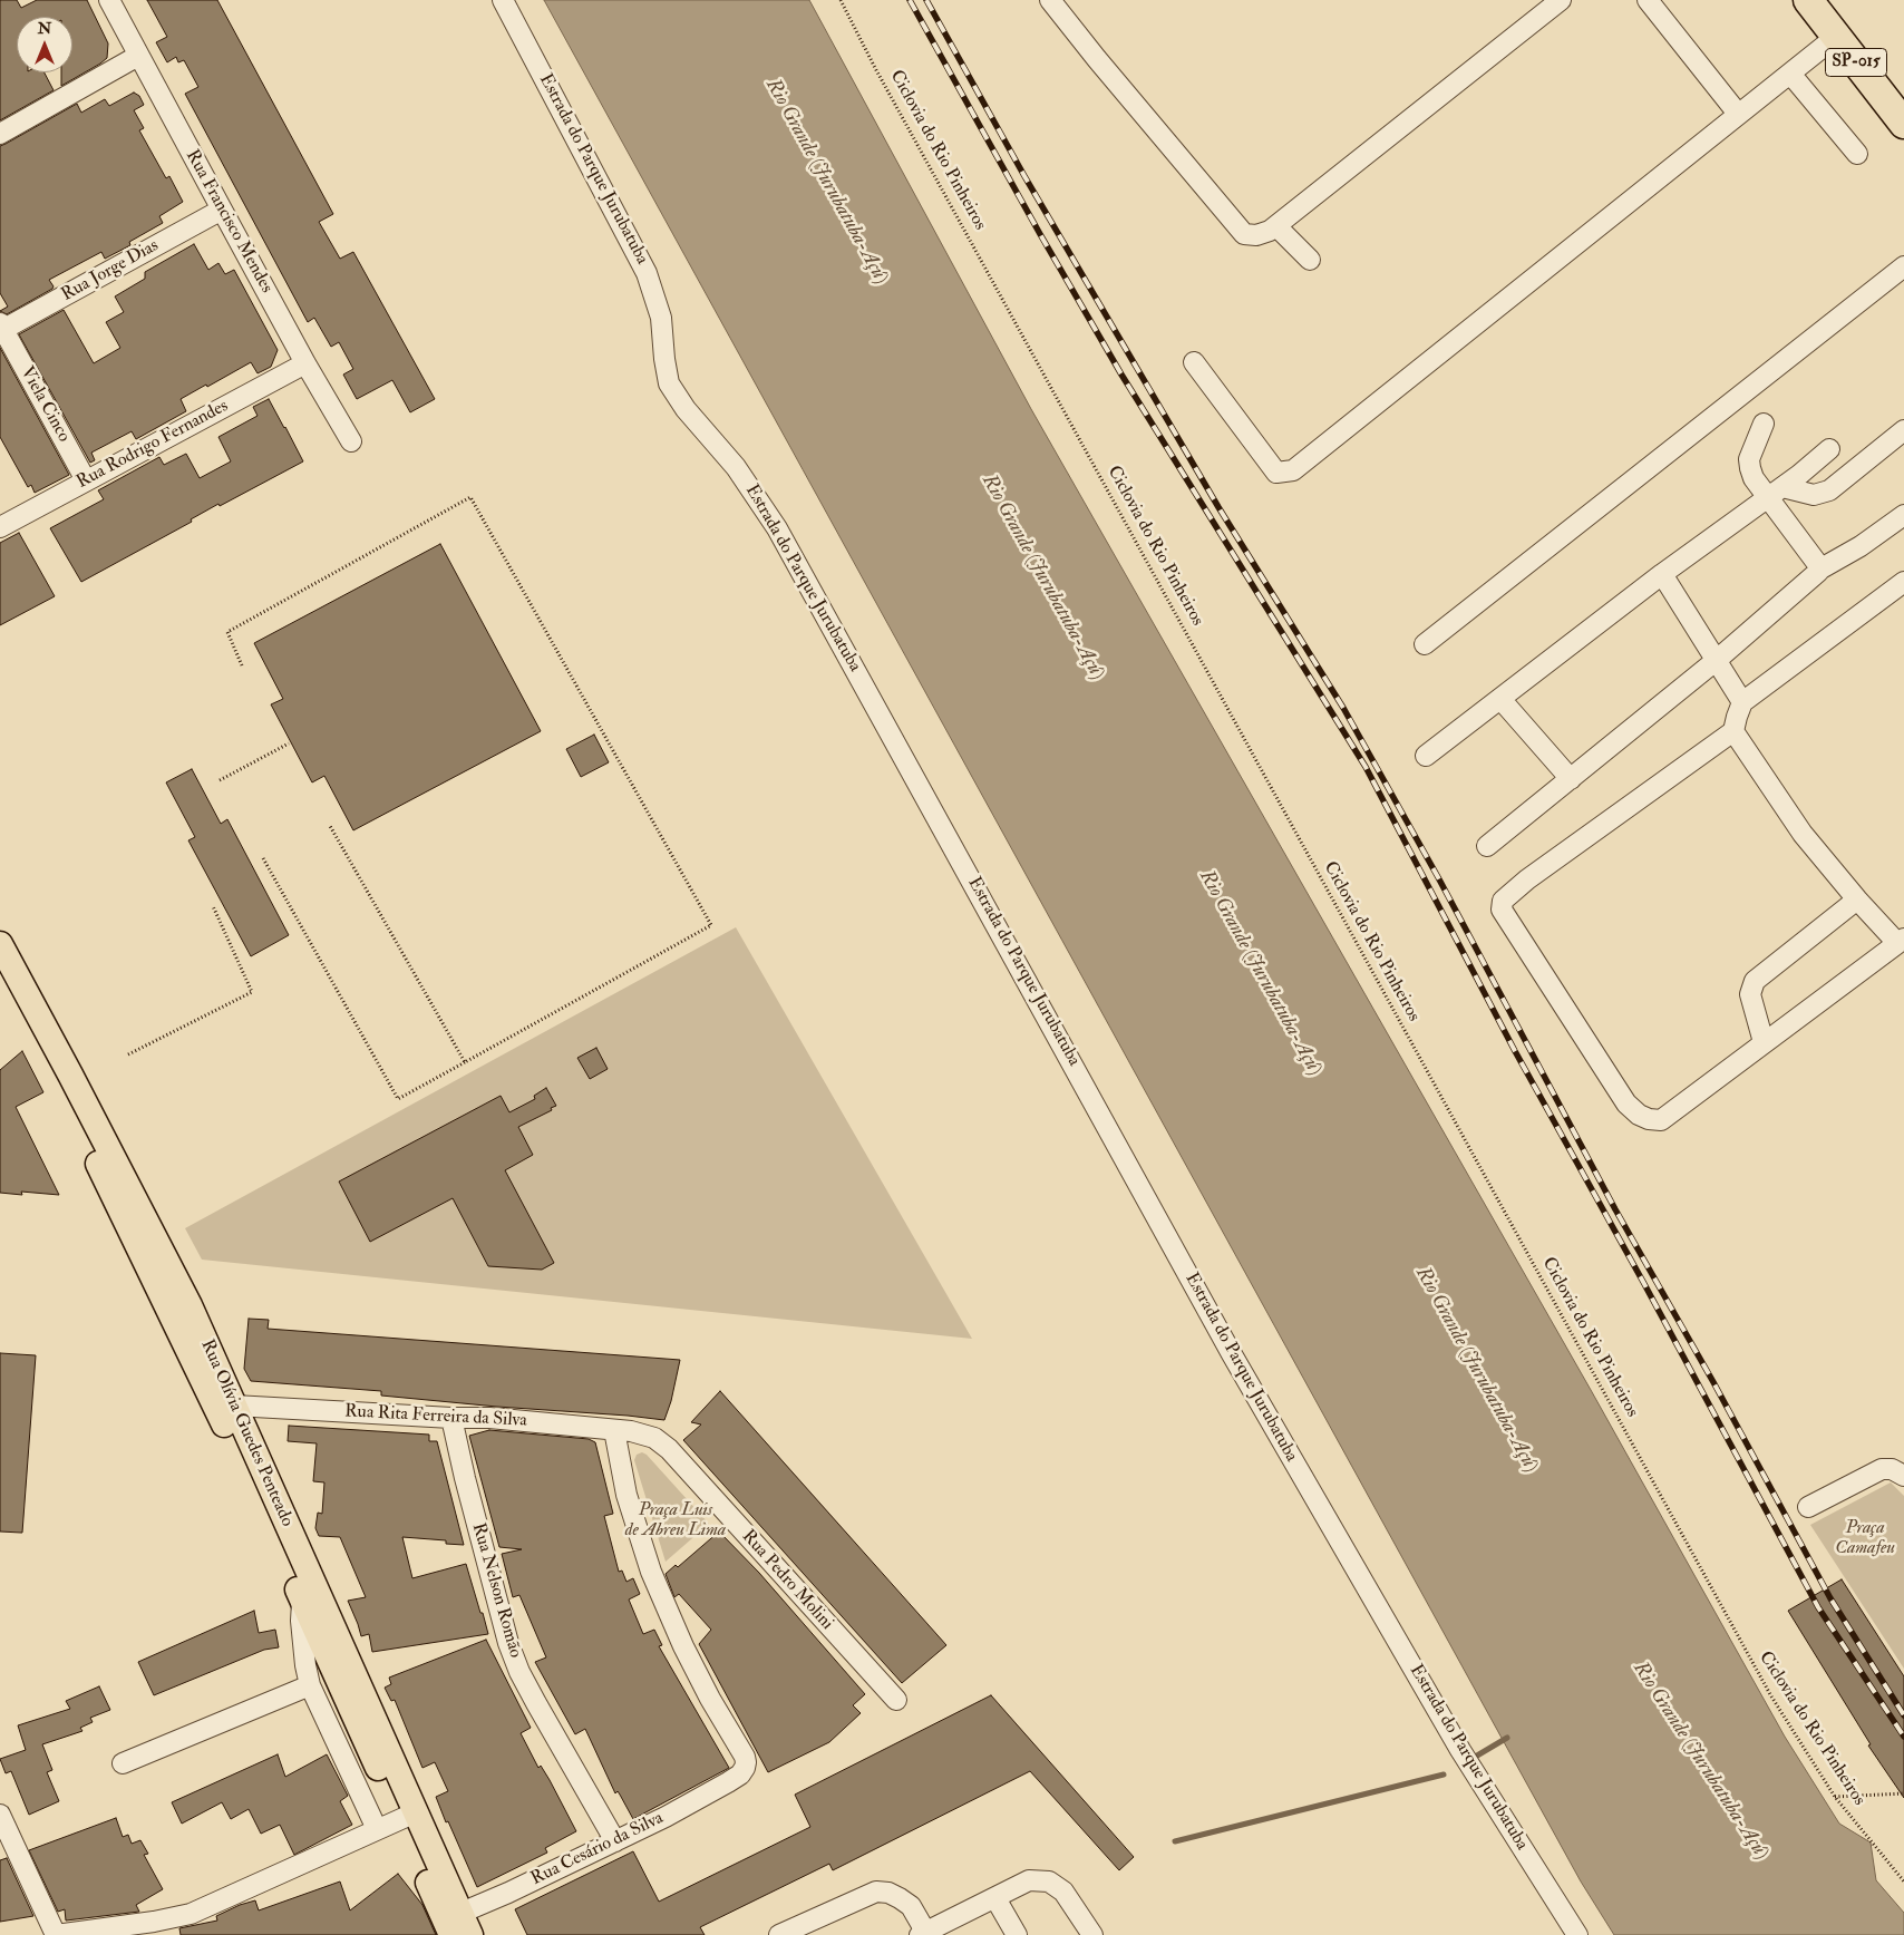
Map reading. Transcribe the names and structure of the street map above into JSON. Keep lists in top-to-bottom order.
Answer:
{
  "streets": {
    "highway": ["SP-015"],
    "main road": ["Rua Olívia Guedes Penteado"],
    "street": [
      "Estrada do Parque Jurubatuba",
      "Rua Francisco Mendes",
      "Rua Jorge Dias",
      "Viela Cinco",
      "Rua Rodrigo Fernandes",
      "Rua Rita Ferreira da Silva",
      "Rua Pedro Molini",
      "Rua Nelson Romão",
      "Rua Cesário da Silva"
    ],
    "path": ["Ciclovia do Rio Pinheiros"]
  },
  "crossings": [
    ["Rua Francisco Mendes", "Rua Jorge Dias"],
    ["Rua Francisco Mendes", "Rua Rodrigo Fernandes"],
    ["Rua Jorge Dias", "Viela Cinco"],
    ["Viela Cinco", "Rua Rodrigo Fernandes"],
    ["Rua Rita Ferreira da Silva", "Rua Olívia Guedes Penteado"],
    ["Rua Rita Ferreira da Silva", "Rua Pedro Molini"],
    ["Rua Rita Ferreira da Silva", "Rua Nelson Romão"],
    ["Rua Rita Ferreira da Silva", "Rua Cesário da Silva"],
    ["Rua Olívia Guedes Penteado", "Rua Cesário da Silva"],
    ["Rua Nelson Romão", "Rua Cesário da Silva"]
  ],
  "water": ["Rio Grande (Jurubatuba-Açú)"],
  "parks": ["Praça Luis de Abreu Lima", "Praça Camafeu"],
  "north": "top"
}
